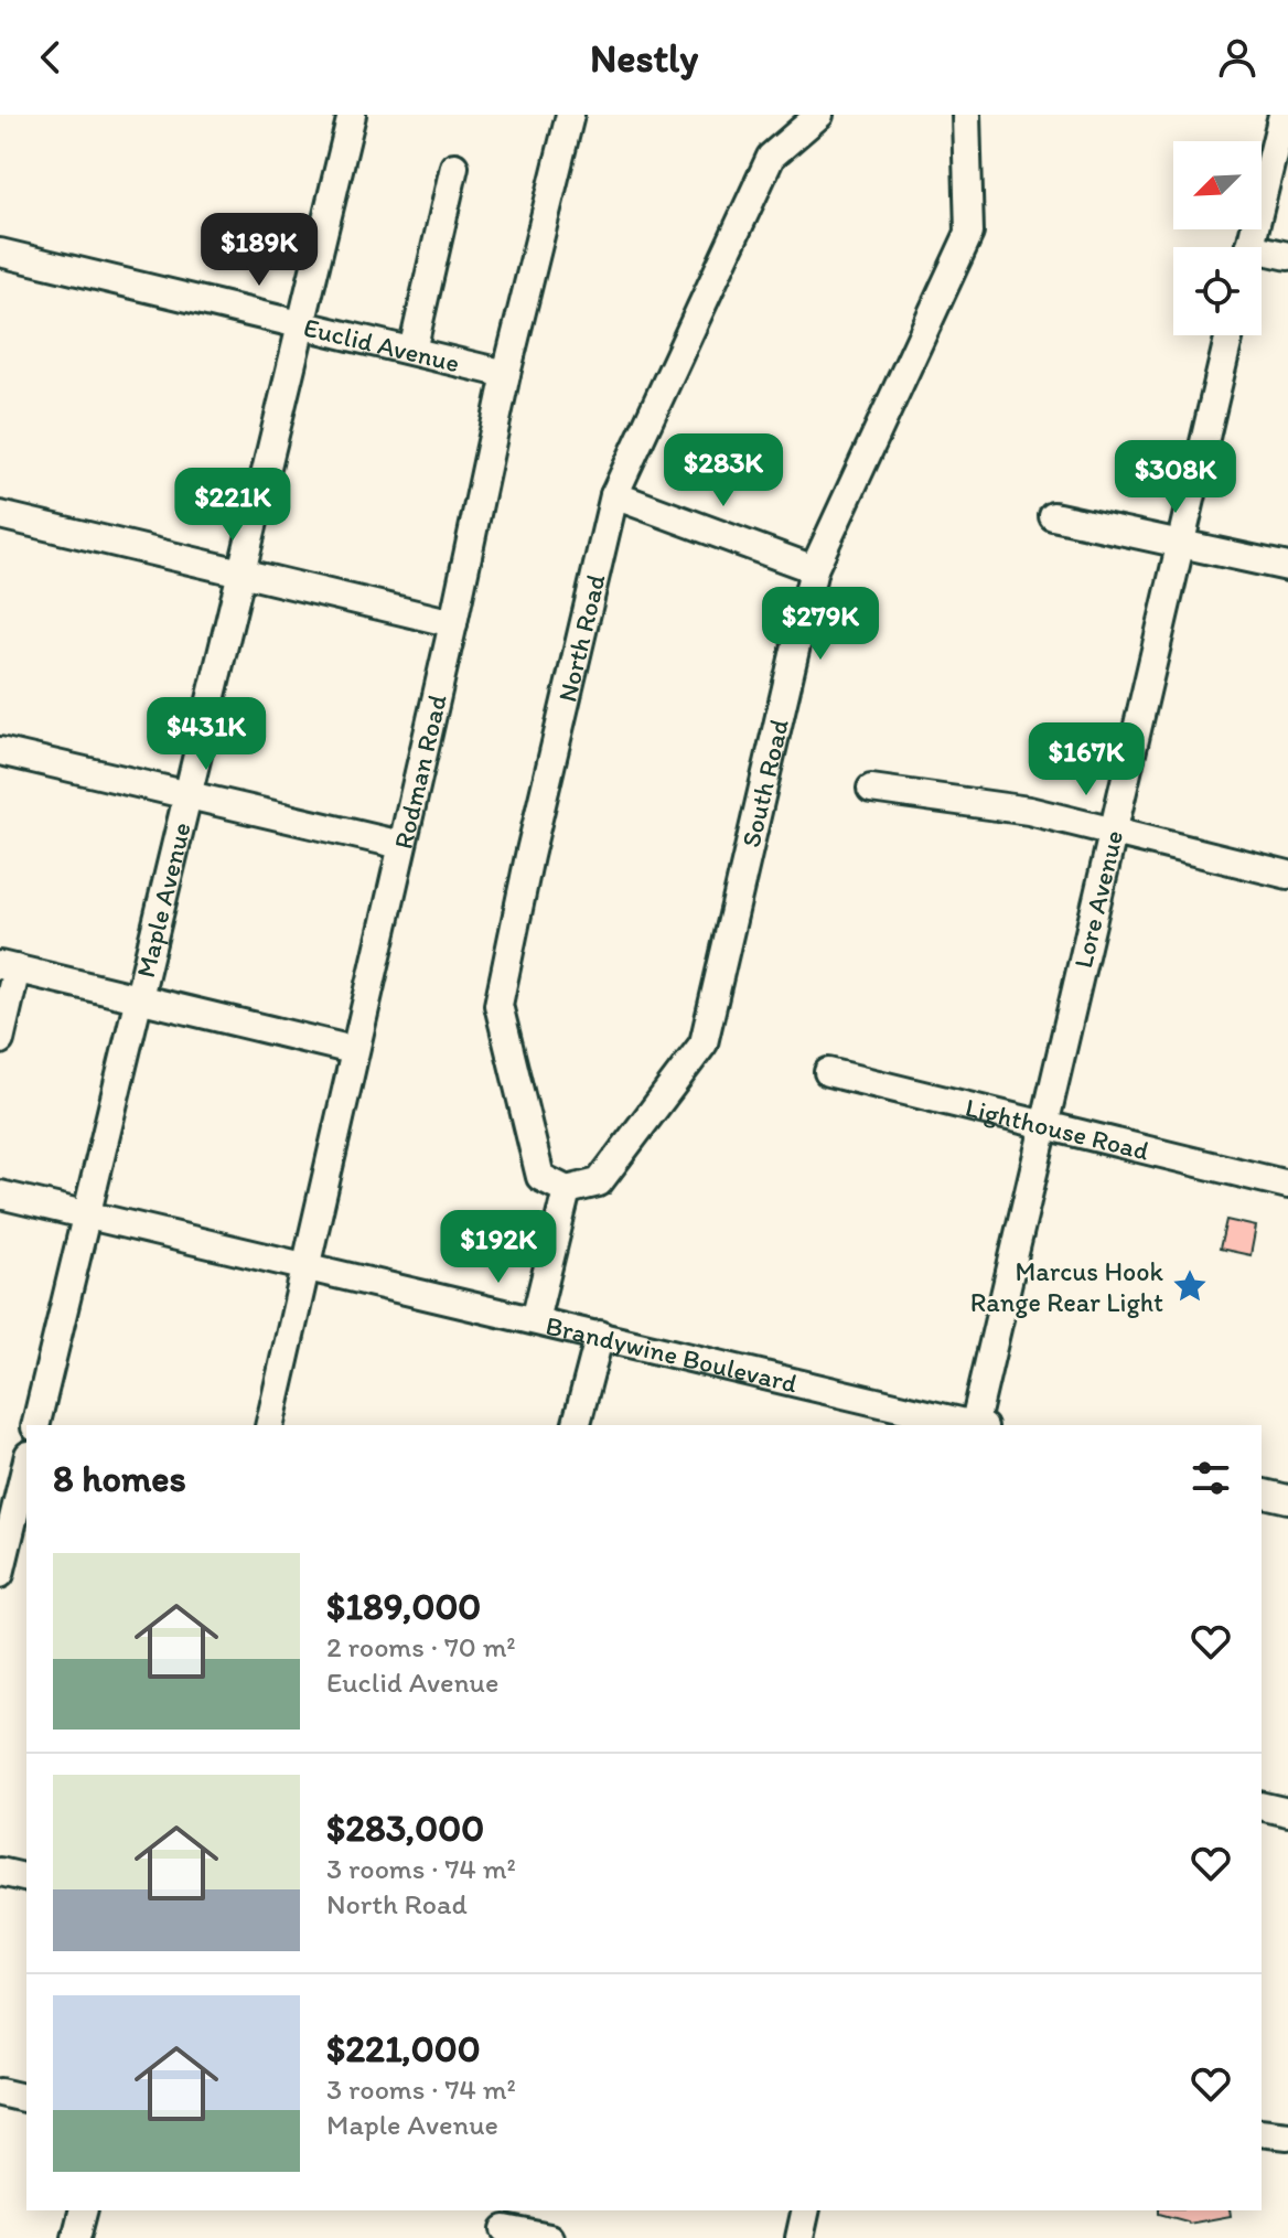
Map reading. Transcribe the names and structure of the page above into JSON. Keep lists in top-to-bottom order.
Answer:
{
  "streets": {
    "street": [
      "Euclid Avenue",
      "North Road",
      "Rodman Road",
      "South Road",
      "Lore Avenue",
      "Maple Avenue",
      "Lighthouse Road",
      "Brandywine Boulevard"
    ]
  },
  "crossings": [
    ["Euclid Avenue", "Rodman Road"],
    ["Euclid Avenue", "Maple Avenue"],
    ["North Road", "South Road"],
    ["Rodman Road", "Brandywine Boulevard"],
    ["Lore Avenue", "Lighthouse Road"],
    ["Maple Avenue", "Brandywine Boulevard"]
  ],
  "places": {
    "place": ["Marcus Hook Range Rear Light"]
  },
  "north": "bottom left",
  "page": {
    "header": "Nestly",
    "price": [
      "$189K",
      "$283K",
      "$308K",
      "$221K",
      "$279K",
      "$431K",
      "$167K",
      "$192K"
    ],
    "heading": "8 homes",
    "list": [
      {
        "name": "$189,000",
        "note": "2 rooms · 70 m² · Euclid Avenue"
      },
      {
        "name": "$283,000",
        "note": "3 rooms · 74 m² · North Road"
      },
      {
        "name": "$221,000",
        "note": "3 rooms · 74 m² · Maple Avenue"
      }
    ]
  }
}
